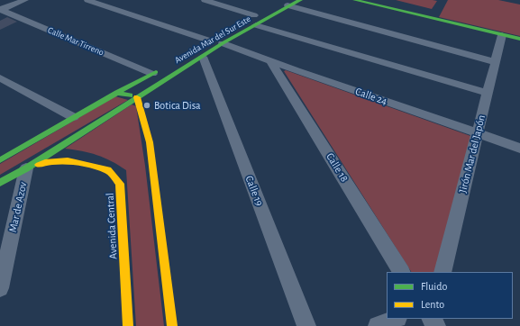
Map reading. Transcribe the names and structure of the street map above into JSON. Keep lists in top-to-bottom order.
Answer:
{
  "streets": {
    "street": [
      "Avenida Mar del Sur Este",
      "Calle Mar Tirreno",
      "Calle 24",
      "Jirón Mar del Japón",
      "Calle 18",
      "Calle 19",
      "Mar de Azov",
      "Avenida Central"
    ]
  },
  "crossings": [
    ["Avenida Mar del Sur Este", "Calle Mar Tirreno"],
    ["Avenida Mar del Sur Este", "Calle 24"],
    ["Avenida Mar del Sur Este", "Calle 19"],
    ["Avenida Mar del Sur Este", "Mar de Azov"],
    ["Avenida Mar del Sur Este", "Avenida Central"],
    ["Calle 24", "Jirón Mar del Japón"],
    ["Calle 24", "Calle 18"],
    ["Mar de Azov", "Avenida Central"]
  ],
  "places": ["Botica Disa"],
  "legend": ["Fluido", "Lento"]
}
